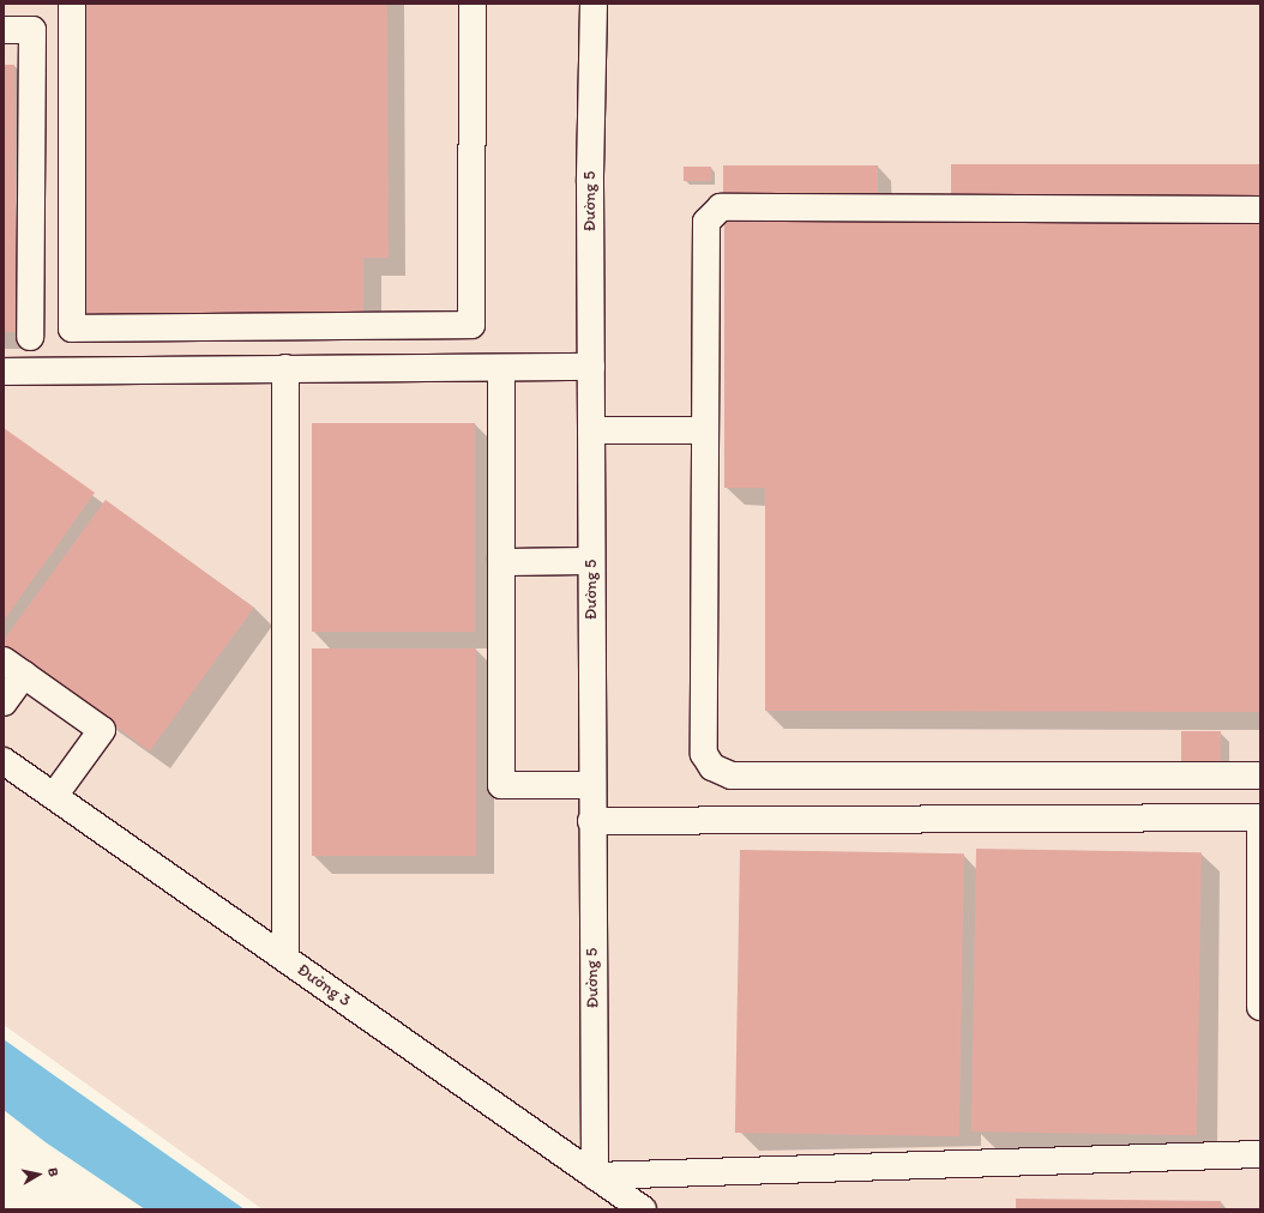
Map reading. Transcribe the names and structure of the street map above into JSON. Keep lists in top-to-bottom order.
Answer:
{
  "streets": {
    "street": ["Đường 5", "Đường 3"]
  },
  "crossings": [
    ["Đường 5", "Đường 3"]
  ],
  "north": "right"
}
